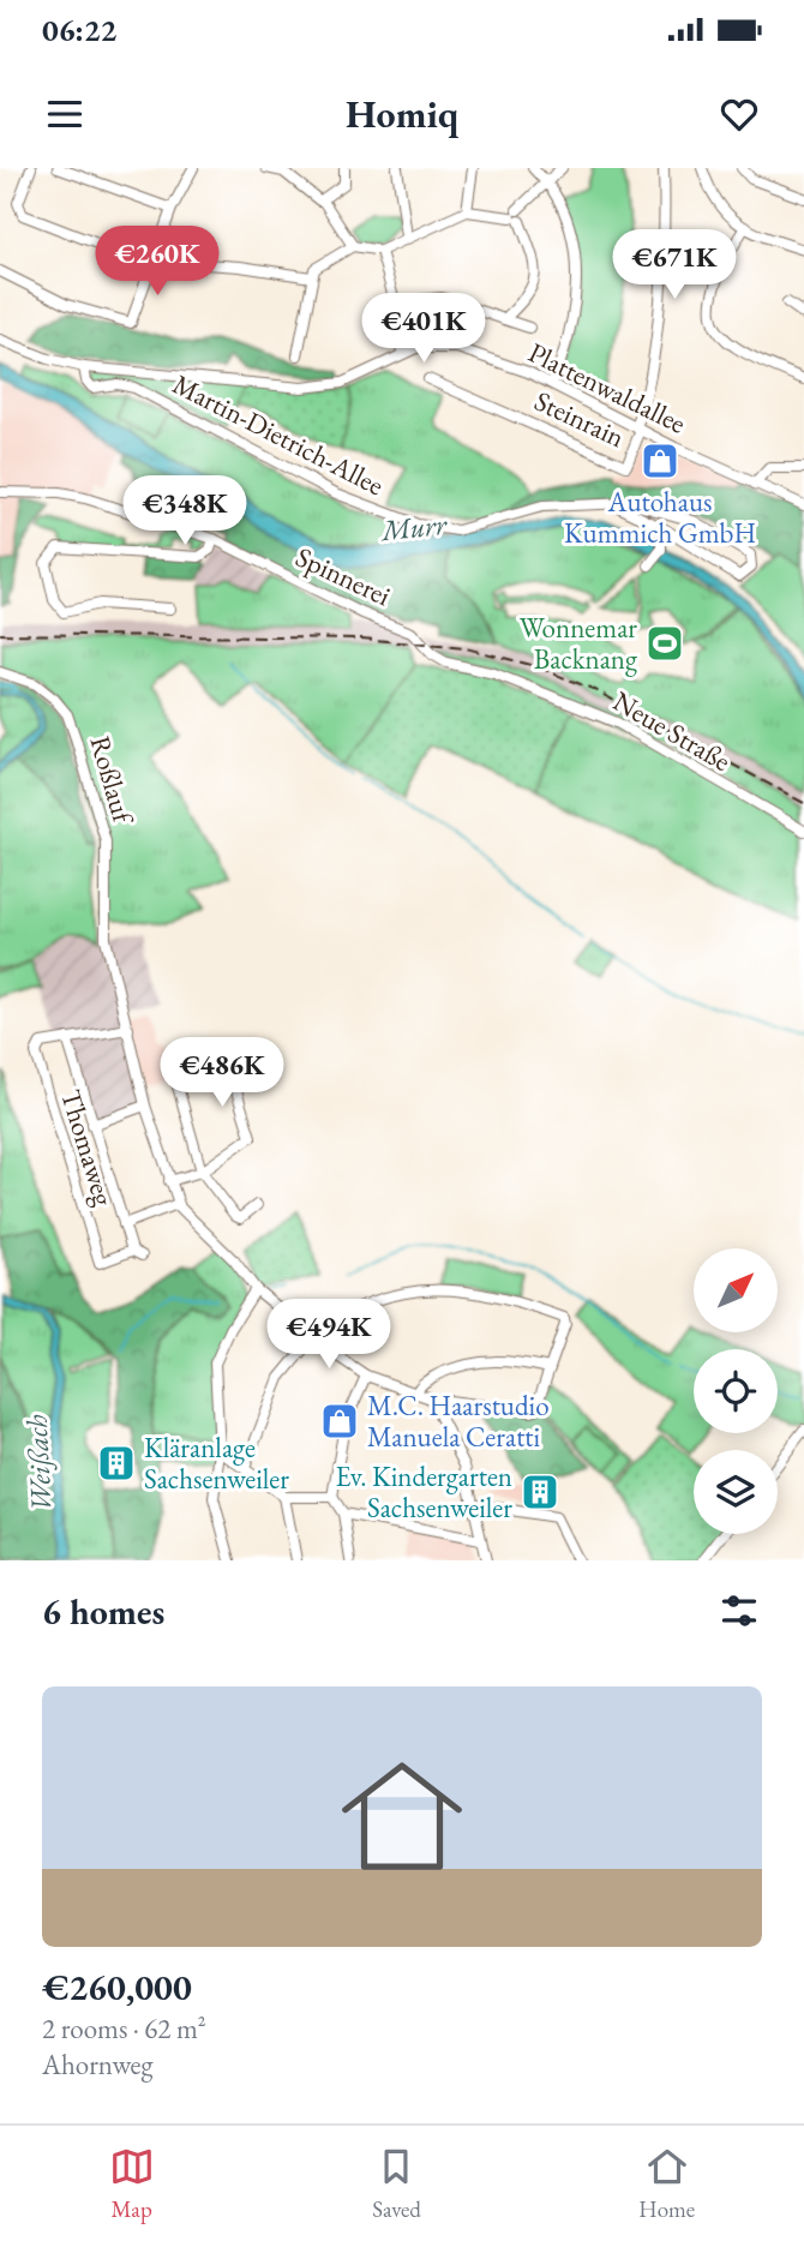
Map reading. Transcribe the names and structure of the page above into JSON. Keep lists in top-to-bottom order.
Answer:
{
  "streets": {
    "street": [
      "Plattenwaldallee",
      "Steinrain",
      "Martin-Dietrich-Allee",
      "Spinnerei",
      "Neue Straße",
      "Roßlauf",
      "Thomaweg"
    ]
  },
  "crossings": [
    ["Plattenwaldallee", "Steinrain"],
    ["Plattenwaldallee", "Martin-Dietrich-Allee"],
    ["Spinnerei", "Neue Straße"]
  ],
  "water": ["Murr", "Weißach"],
  "places": {
    "shop": ["Autohaus Kummich GmbH", "M.C. Haarstudio Manuela Ceratti"],
    "sports": ["Wonnemar Backnang"],
    "building": ["Kläranlage Sachsenweiler", "Ev. Kindergarten Sachsenweiler"]
  },
  "north": "top right",
  "page": {
    "status": "06:22",
    "header": "Homiq",
    "price": [
      "€260K",
      "€671K",
      "€401K",
      "€348K",
      "€486K",
      "€494K"
    ],
    "heading": "6 homes",
    "list": [
      {
        "name": "€260,000",
        "note": "2 rooms · 62 m² · Ahornweg"
      }
    ],
    "tabs": ["Map", "Saved", "Home"]
  }
}
